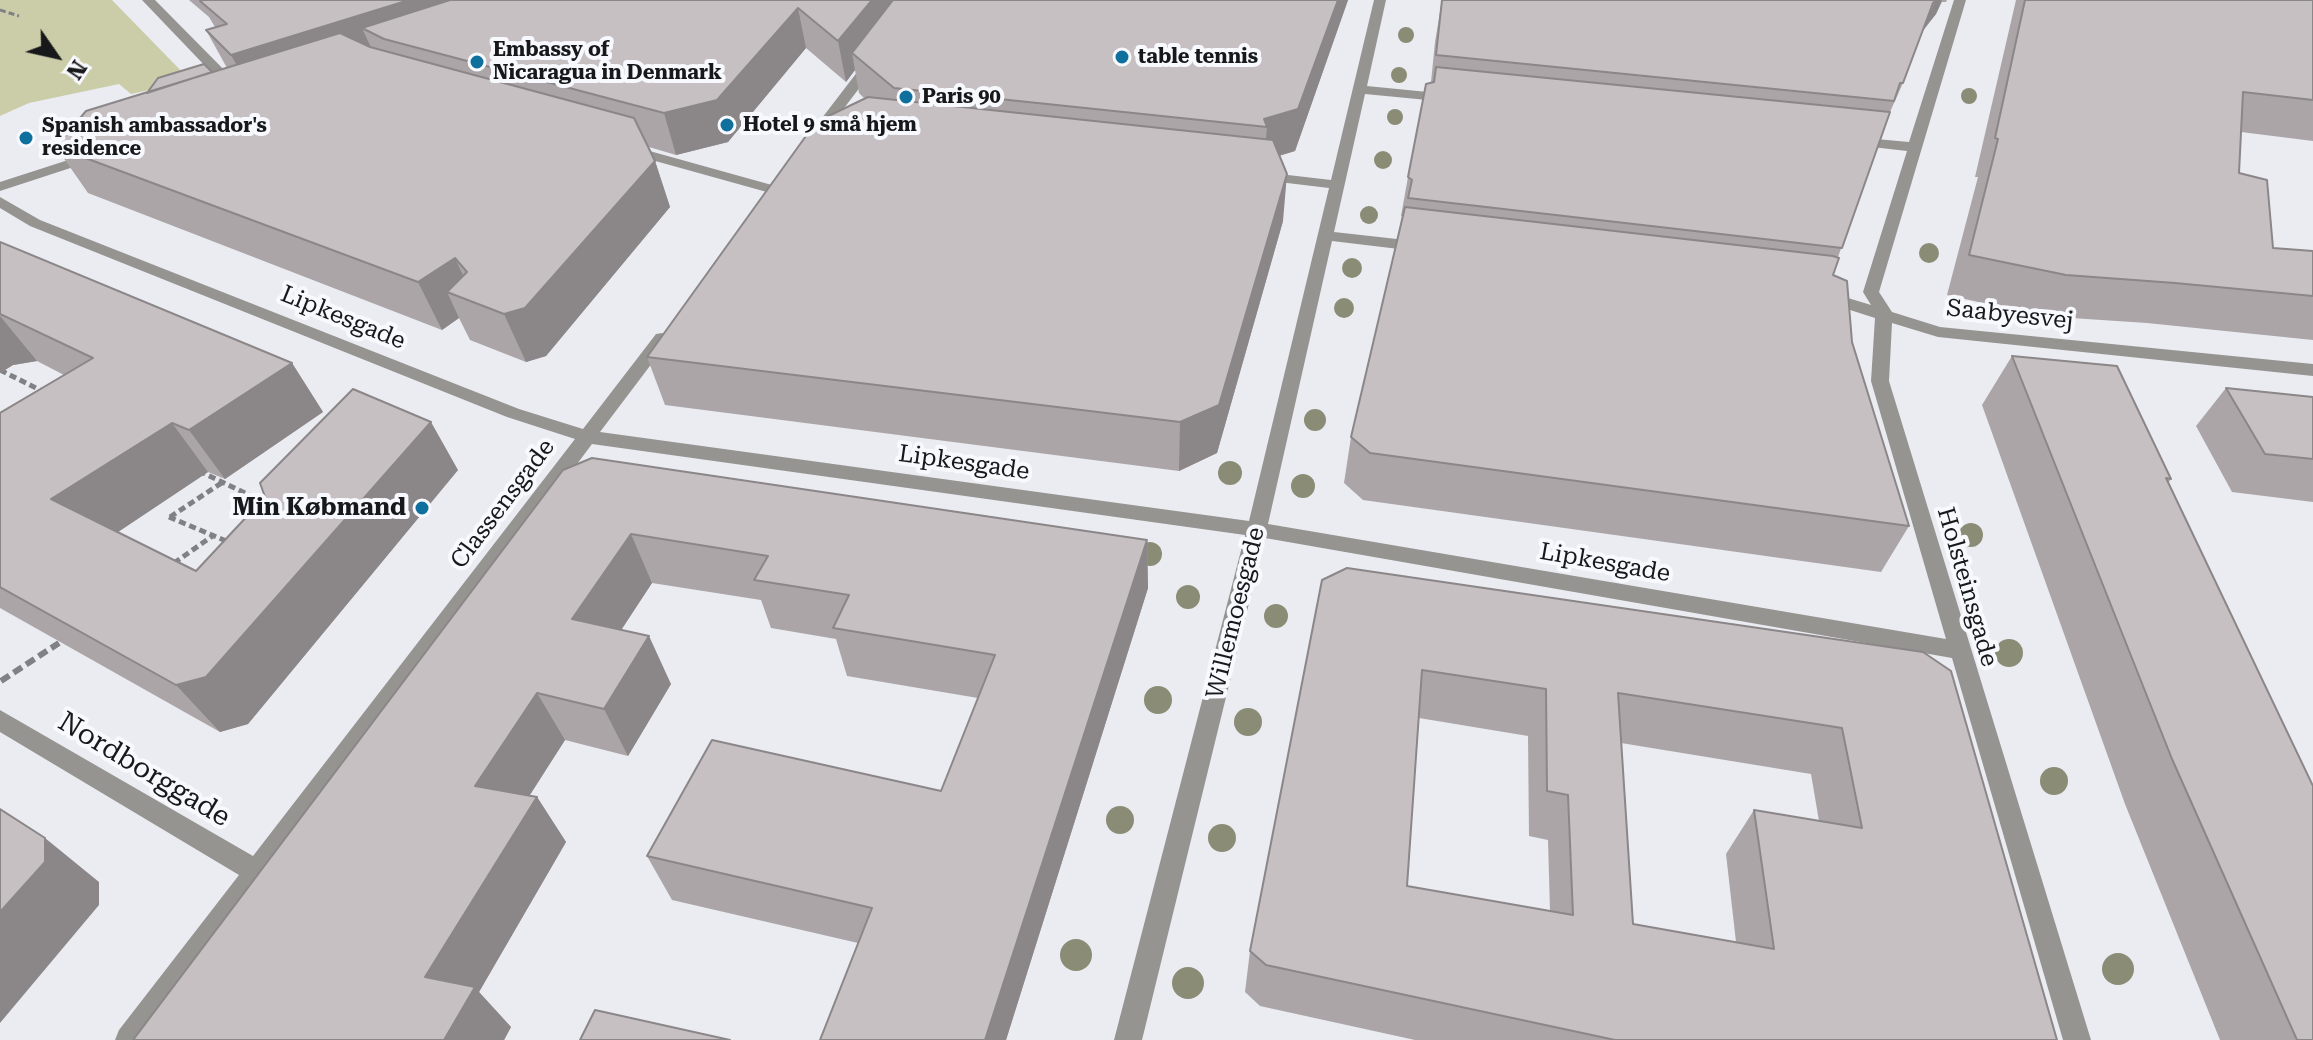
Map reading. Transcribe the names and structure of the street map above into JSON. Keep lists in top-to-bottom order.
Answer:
{
  "streets": {
    "street": [
      "Saabyesvej",
      "Lipkesgade",
      "Classensgade",
      "Holsteinsgade",
      "Willemoesgade",
      "Nordborggade"
    ]
  },
  "crossings": [
    ["Saabyesvej", "Holsteinsgade"],
    ["Lipkesgade", "Classensgade"],
    ["Lipkesgade", "Holsteinsgade"],
    ["Lipkesgade", "Willemoesgade"],
    ["Classensgade", "Nordborggade"]
  ],
  "places": [
    "table tennis",
    "Embassy of Nicaragua in Denmark",
    "Paris 90",
    "Hotel 9 små hjem",
    "Spanish ambassador's residence",
    "Min Købmand"
  ],
  "north": "bottom right"
}
